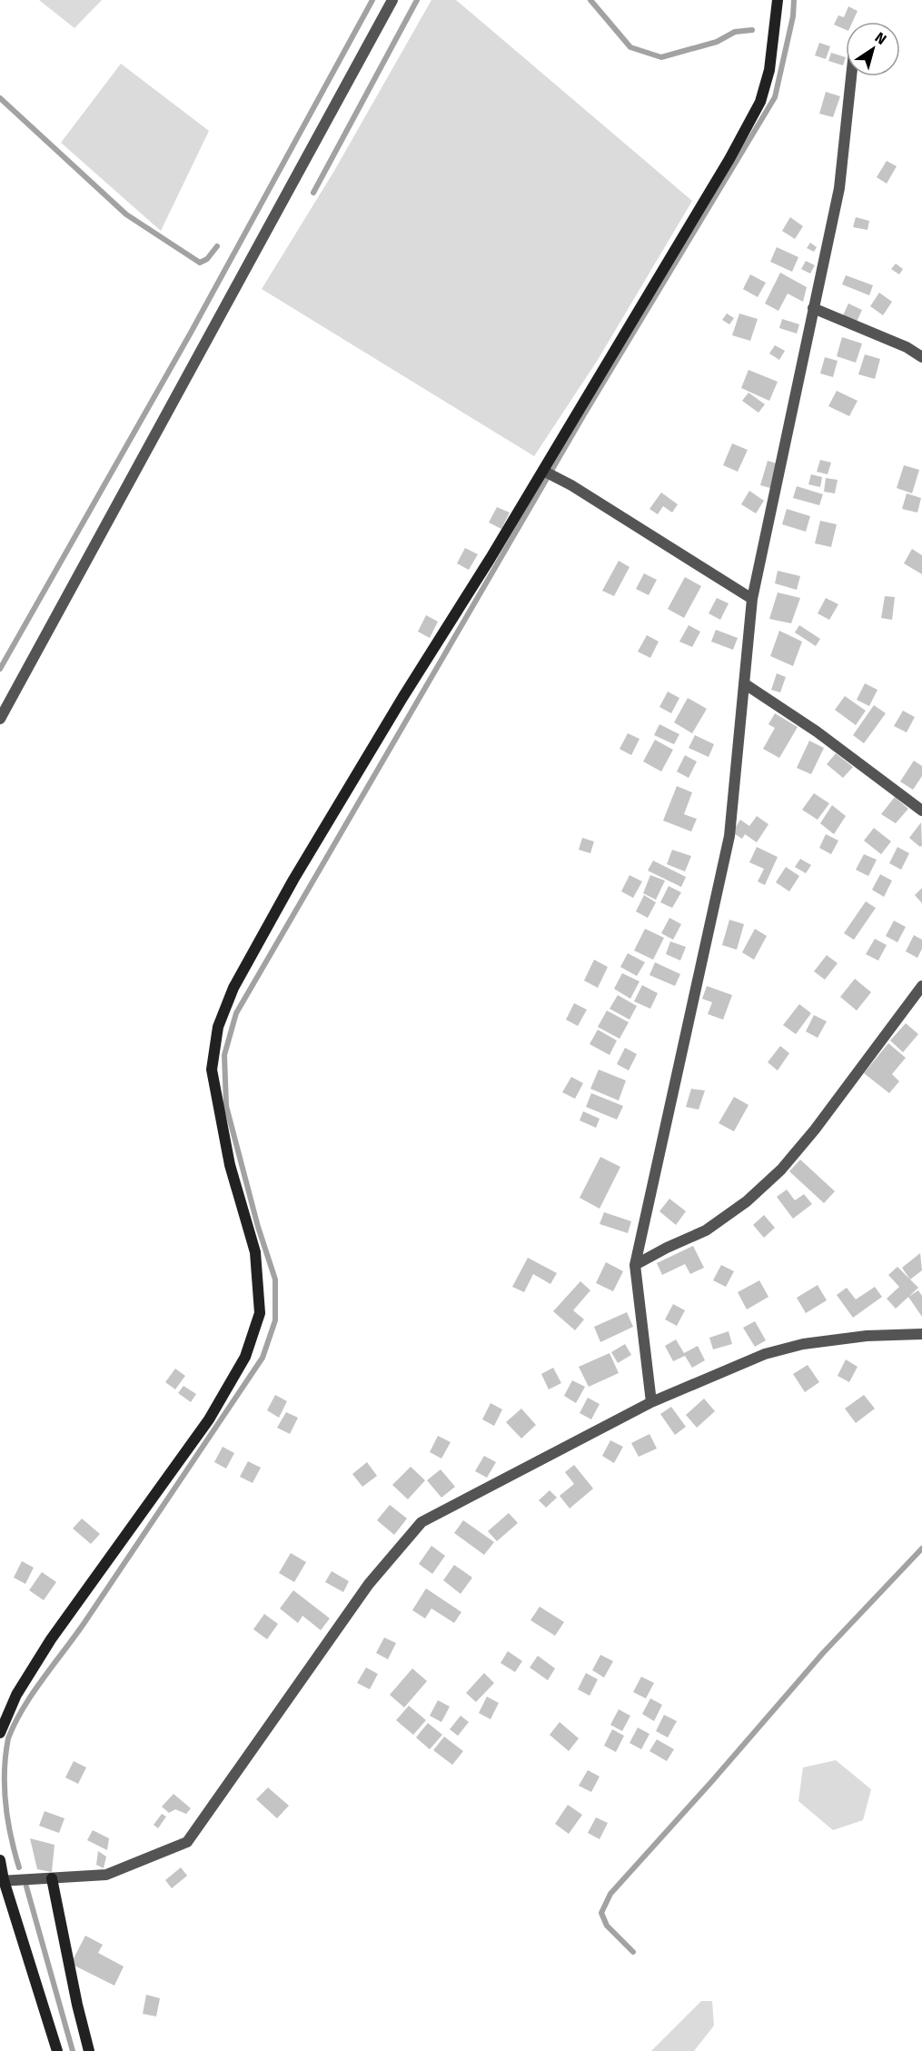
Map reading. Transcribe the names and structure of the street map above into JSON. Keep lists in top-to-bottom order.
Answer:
{
  "north": "top right"
}
